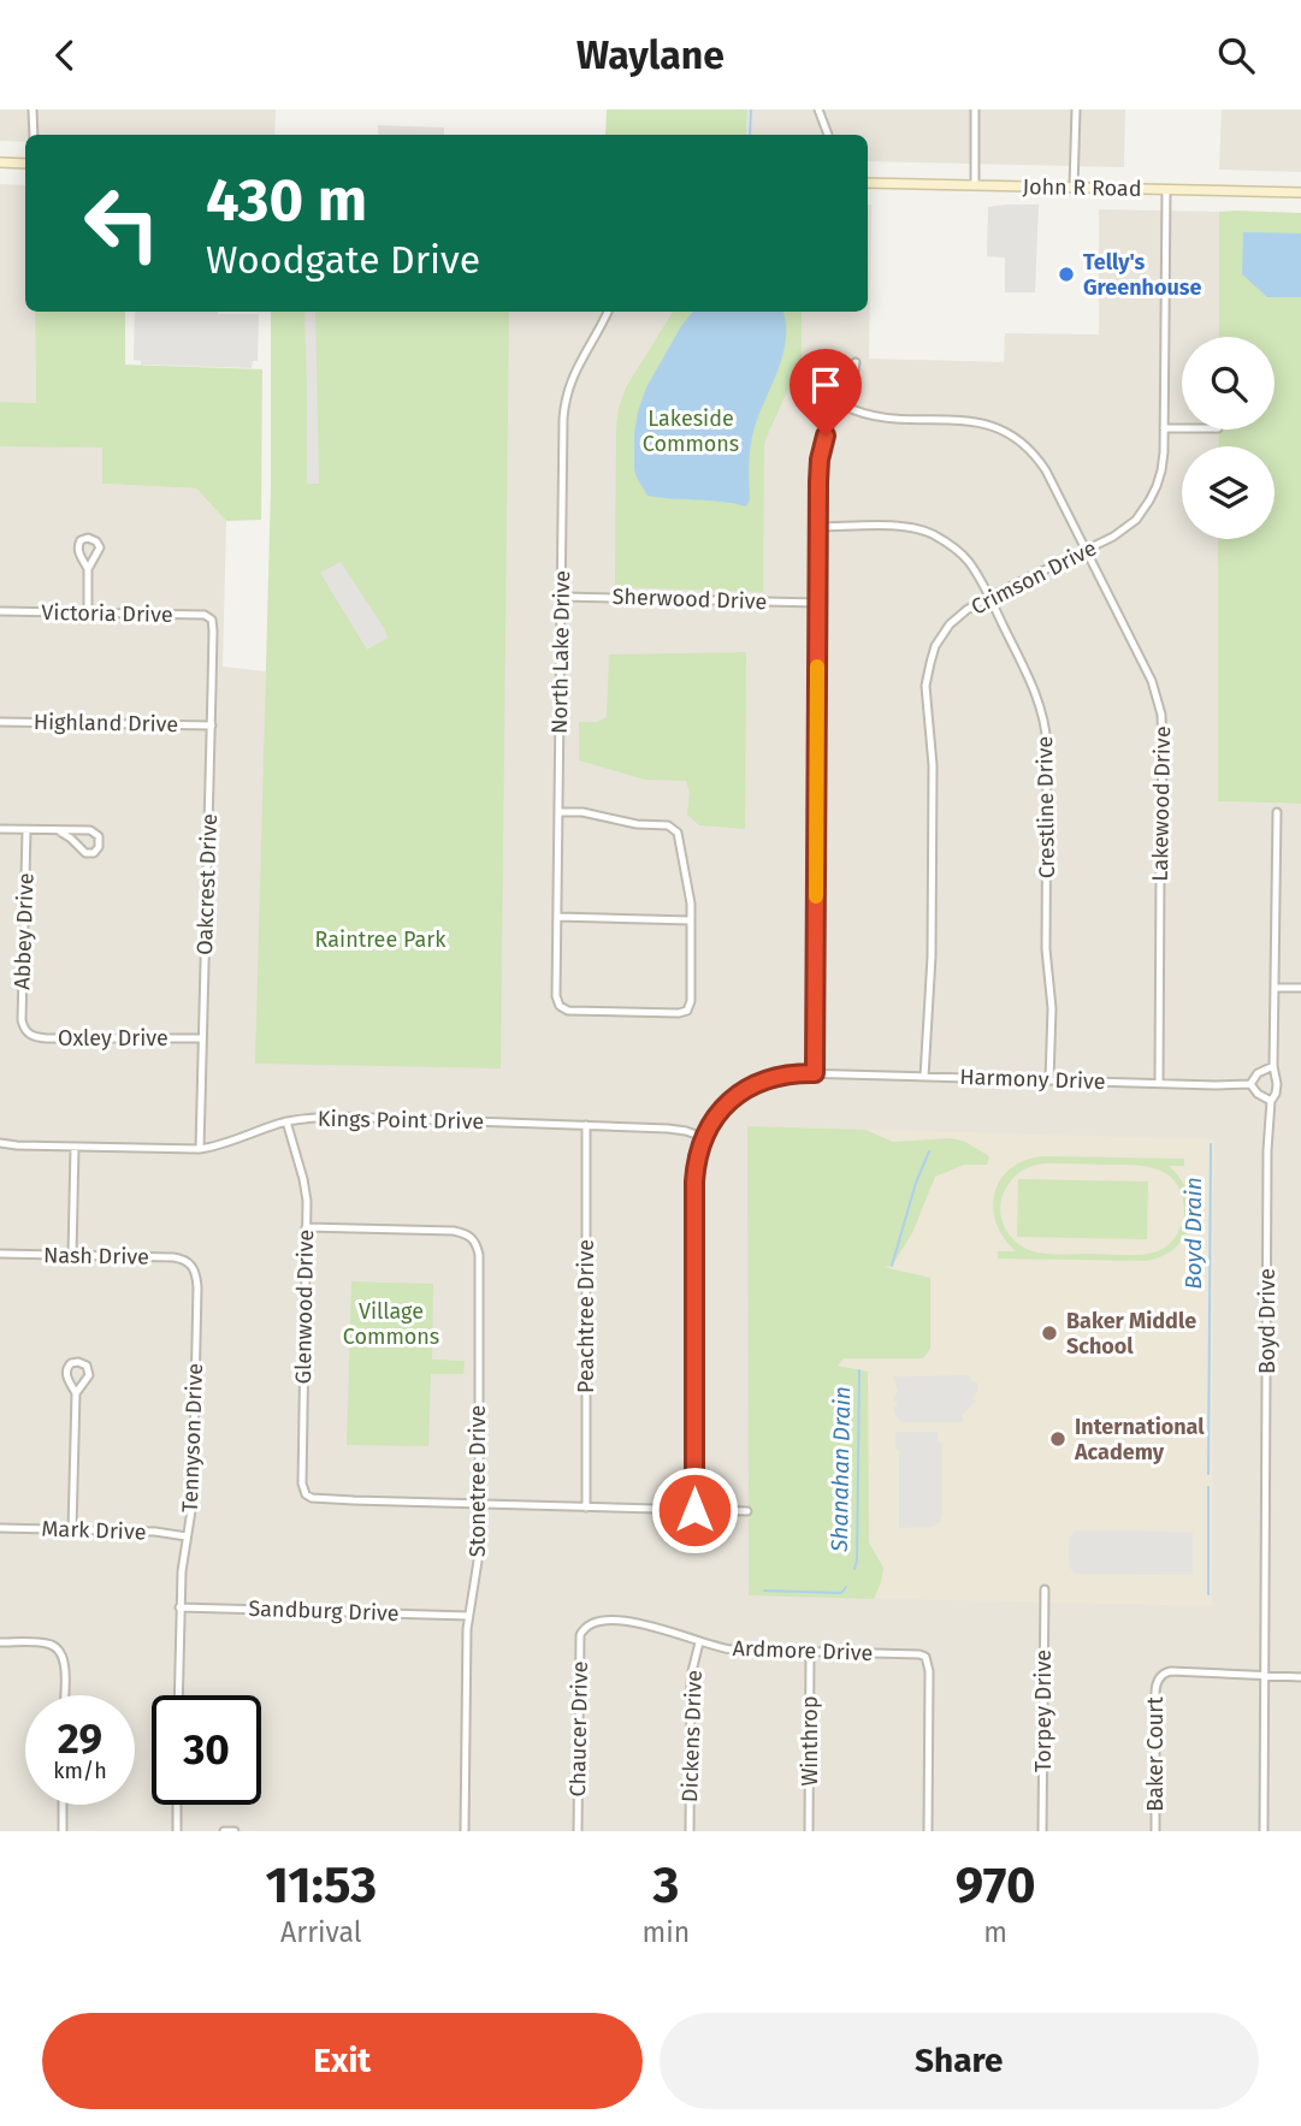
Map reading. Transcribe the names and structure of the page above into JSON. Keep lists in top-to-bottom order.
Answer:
{
  "streets": {
    "main road": ["John R Road"],
    "street": [
      "Crimson Drive",
      "Sherwood Drive",
      "Victoria Drive",
      "North Lake Drive",
      "Highland Drive",
      "Lakewood Drive",
      "Crestline Drive",
      "Oakcrest Drive",
      "Abbey Drive",
      "Oxley Drive",
      "Harmony Drive",
      "Kings Point Drive",
      "Nash Drive",
      "Glenwood Drive",
      "Peachtree Drive",
      "Boyd Drive",
      "Tennyson Drive",
      "Stonetree Drive",
      "Mark Drive",
      "Sandburg Drive",
      "Ardmore Drive",
      "Torpey Drive",
      "Chaucer Drive",
      "Dickens Drive",
      "Winthrop",
      "Baker Court"
    ]
  },
  "crossings": [
    ["John R Road", "Crimson Drive"],
    ["Crimson Drive", "Lakewood Drive"],
    ["Crimson Drive", "Crestline Drive"],
    ["Crimson Drive", "Harmony Drive"],
    ["Sherwood Drive", "North Lake Drive"],
    ["Victoria Drive", "Oakcrest Drive"],
    ["Highland Drive", "Oakcrest Drive"],
    ["Lakewood Drive", "Harmony Drive"],
    ["Crestline Drive", "Harmony Drive"],
    ["Oakcrest Drive", "Oxley Drive"],
    ["Oakcrest Drive", "Kings Point Drive"],
    ["Abbey Drive", "Oxley Drive"],
    ["Harmony Drive", "Kings Point Drive"],
    ["Kings Point Drive", "Glenwood Drive"],
    ["Kings Point Drive", "Peachtree Drive"],
    ["Nash Drive", "Tennyson Drive"],
    ["Glenwood Drive", "Stonetree Drive"],
    ["Boyd Drive", "Baker Court"],
    ["Tennyson Drive", "Mark Drive"],
    ["Tennyson Drive", "Sandburg Drive"],
    ["Stonetree Drive", "Sandburg Drive"],
    ["Ardmore Drive", "Chaucer Drive"],
    ["Ardmore Drive", "Dickens Drive"],
    ["Ardmore Drive", "Winthrop"]
  ],
  "water": ["Boyd Drain", "Shanahan Drain"],
  "parks": ["Lakeside Commons", "Raintree Park", "Village Commons"],
  "places": ["Telly's Greenhouse", "Baker Middle School", "International Academy"],
  "page": {
    "header": "Waylane",
    "turn": ["430 m", "Woodgate Drive"],
    "speed": "29 km/h",
    "limit": "30",
    "eta": [
      "11:53",
      "Arrival",
      "3",
      "min",
      "970",
      "m"
    ],
    "buttons": ["Exit", "Share"]
  }
}
